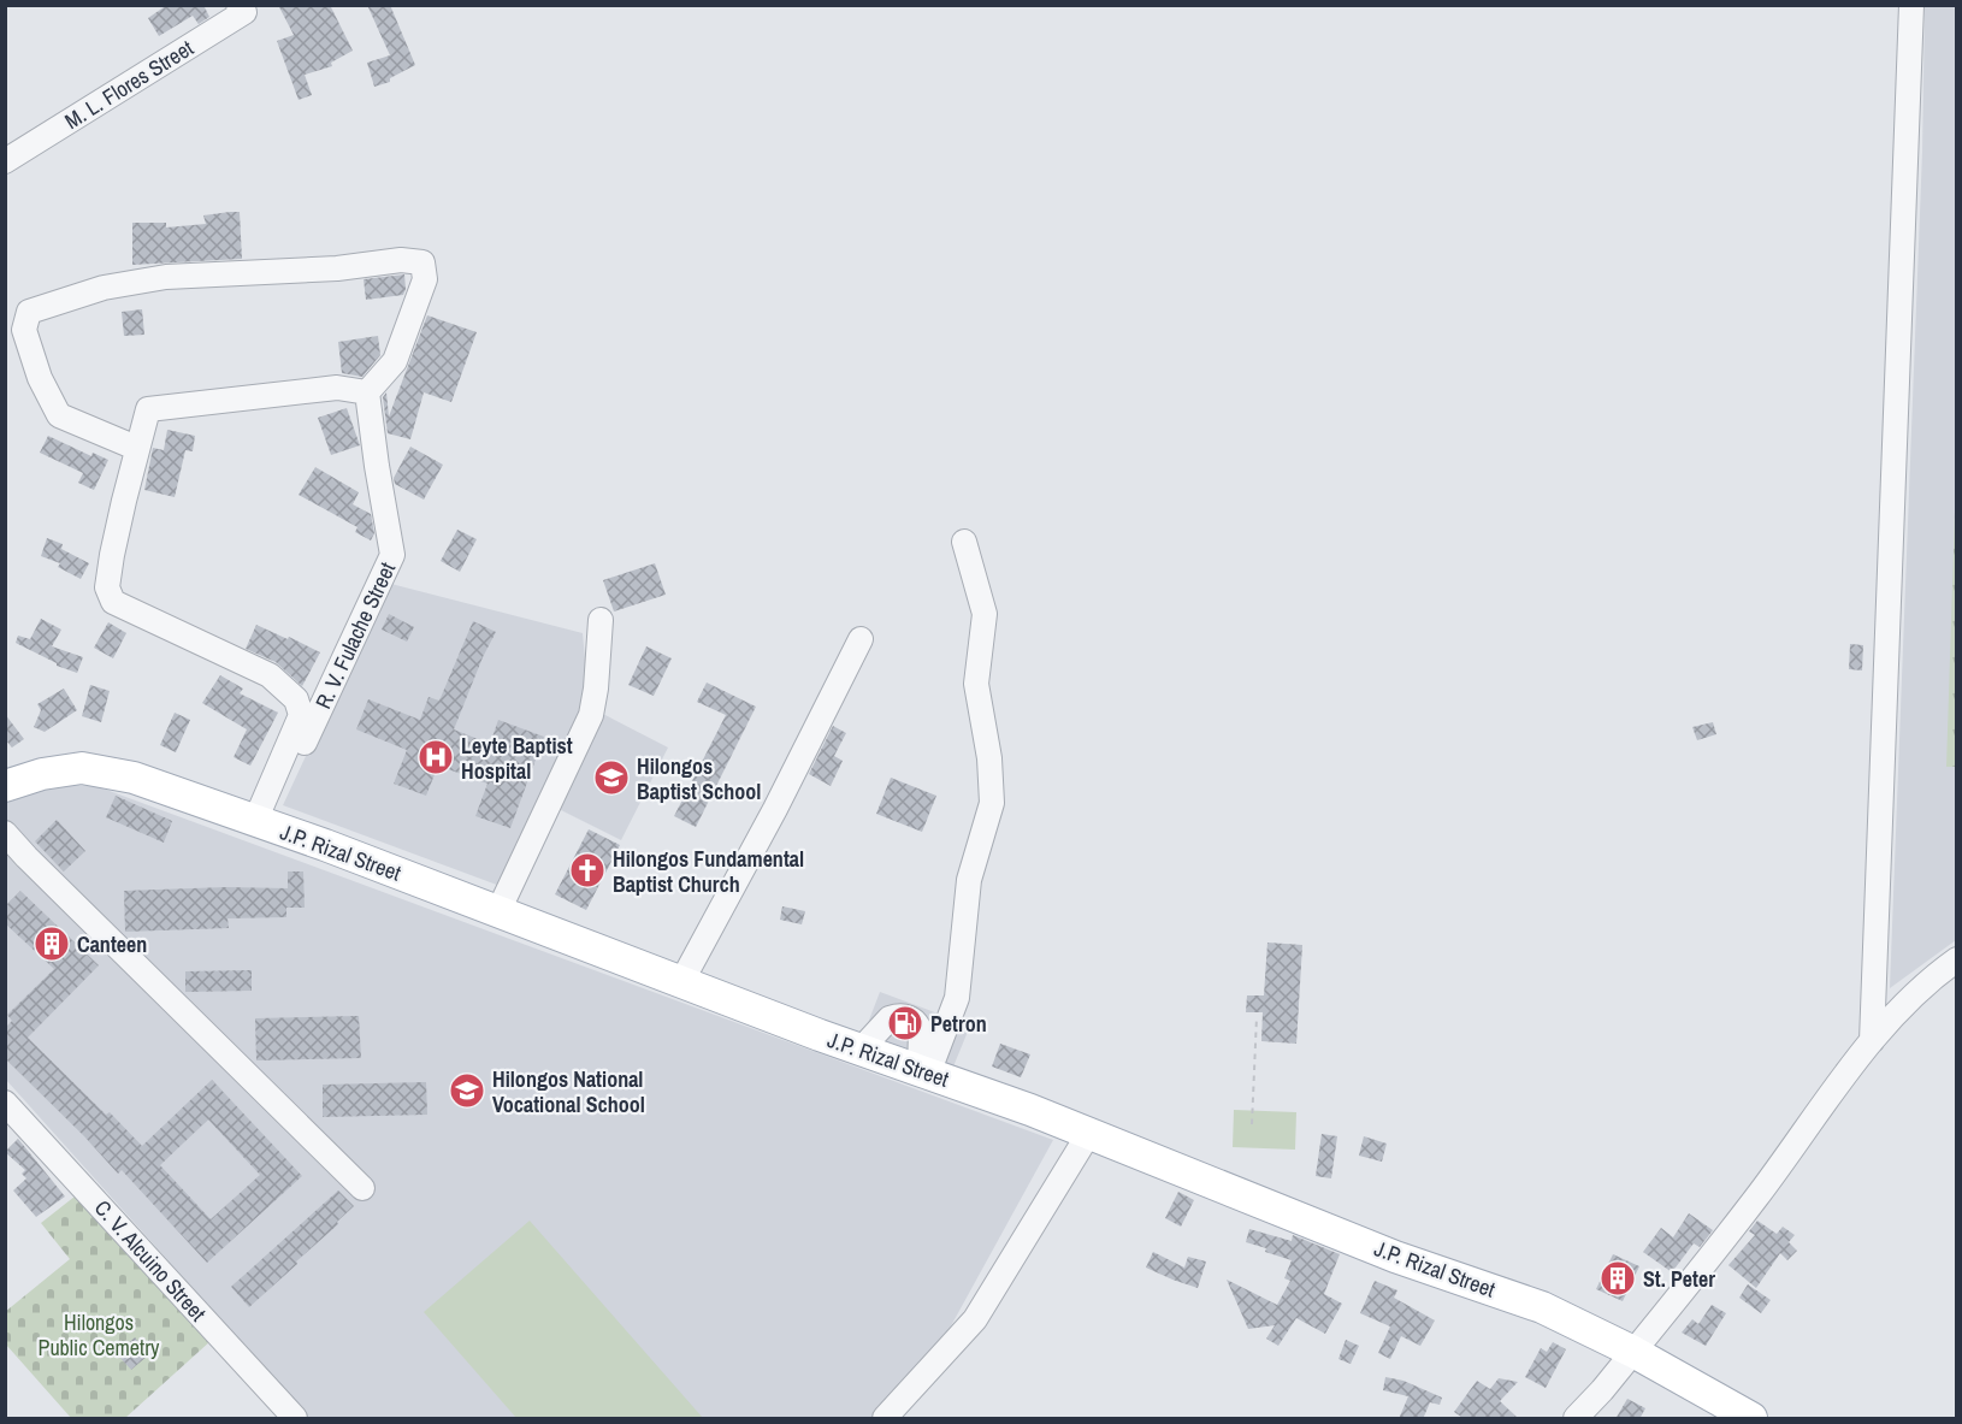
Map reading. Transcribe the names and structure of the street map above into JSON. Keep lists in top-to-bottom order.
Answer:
{
  "streets": {
    "main road": ["J.P. Rizal Street"],
    "street": ["M. L. Flores Street", "R. V. Fulache Street", "C. V. Alcuino Street"]
  },
  "crossings": [
    ["R. V. Fulache Street", "J.P. Rizal Street"]
  ],
  "parks": ["Hilongos Public Cemetry"],
  "places": {
    "hospital": ["Leyte Baptist Hospital"],
    "school or university": ["Hilongos Baptist School", "Hilongos National Vocational School"],
    "church": ["Hilongos Fundamental Baptist Church"],
    "building": ["Canteen", "St. Peter"],
    "fuel station": ["Petron"]
  }
}
